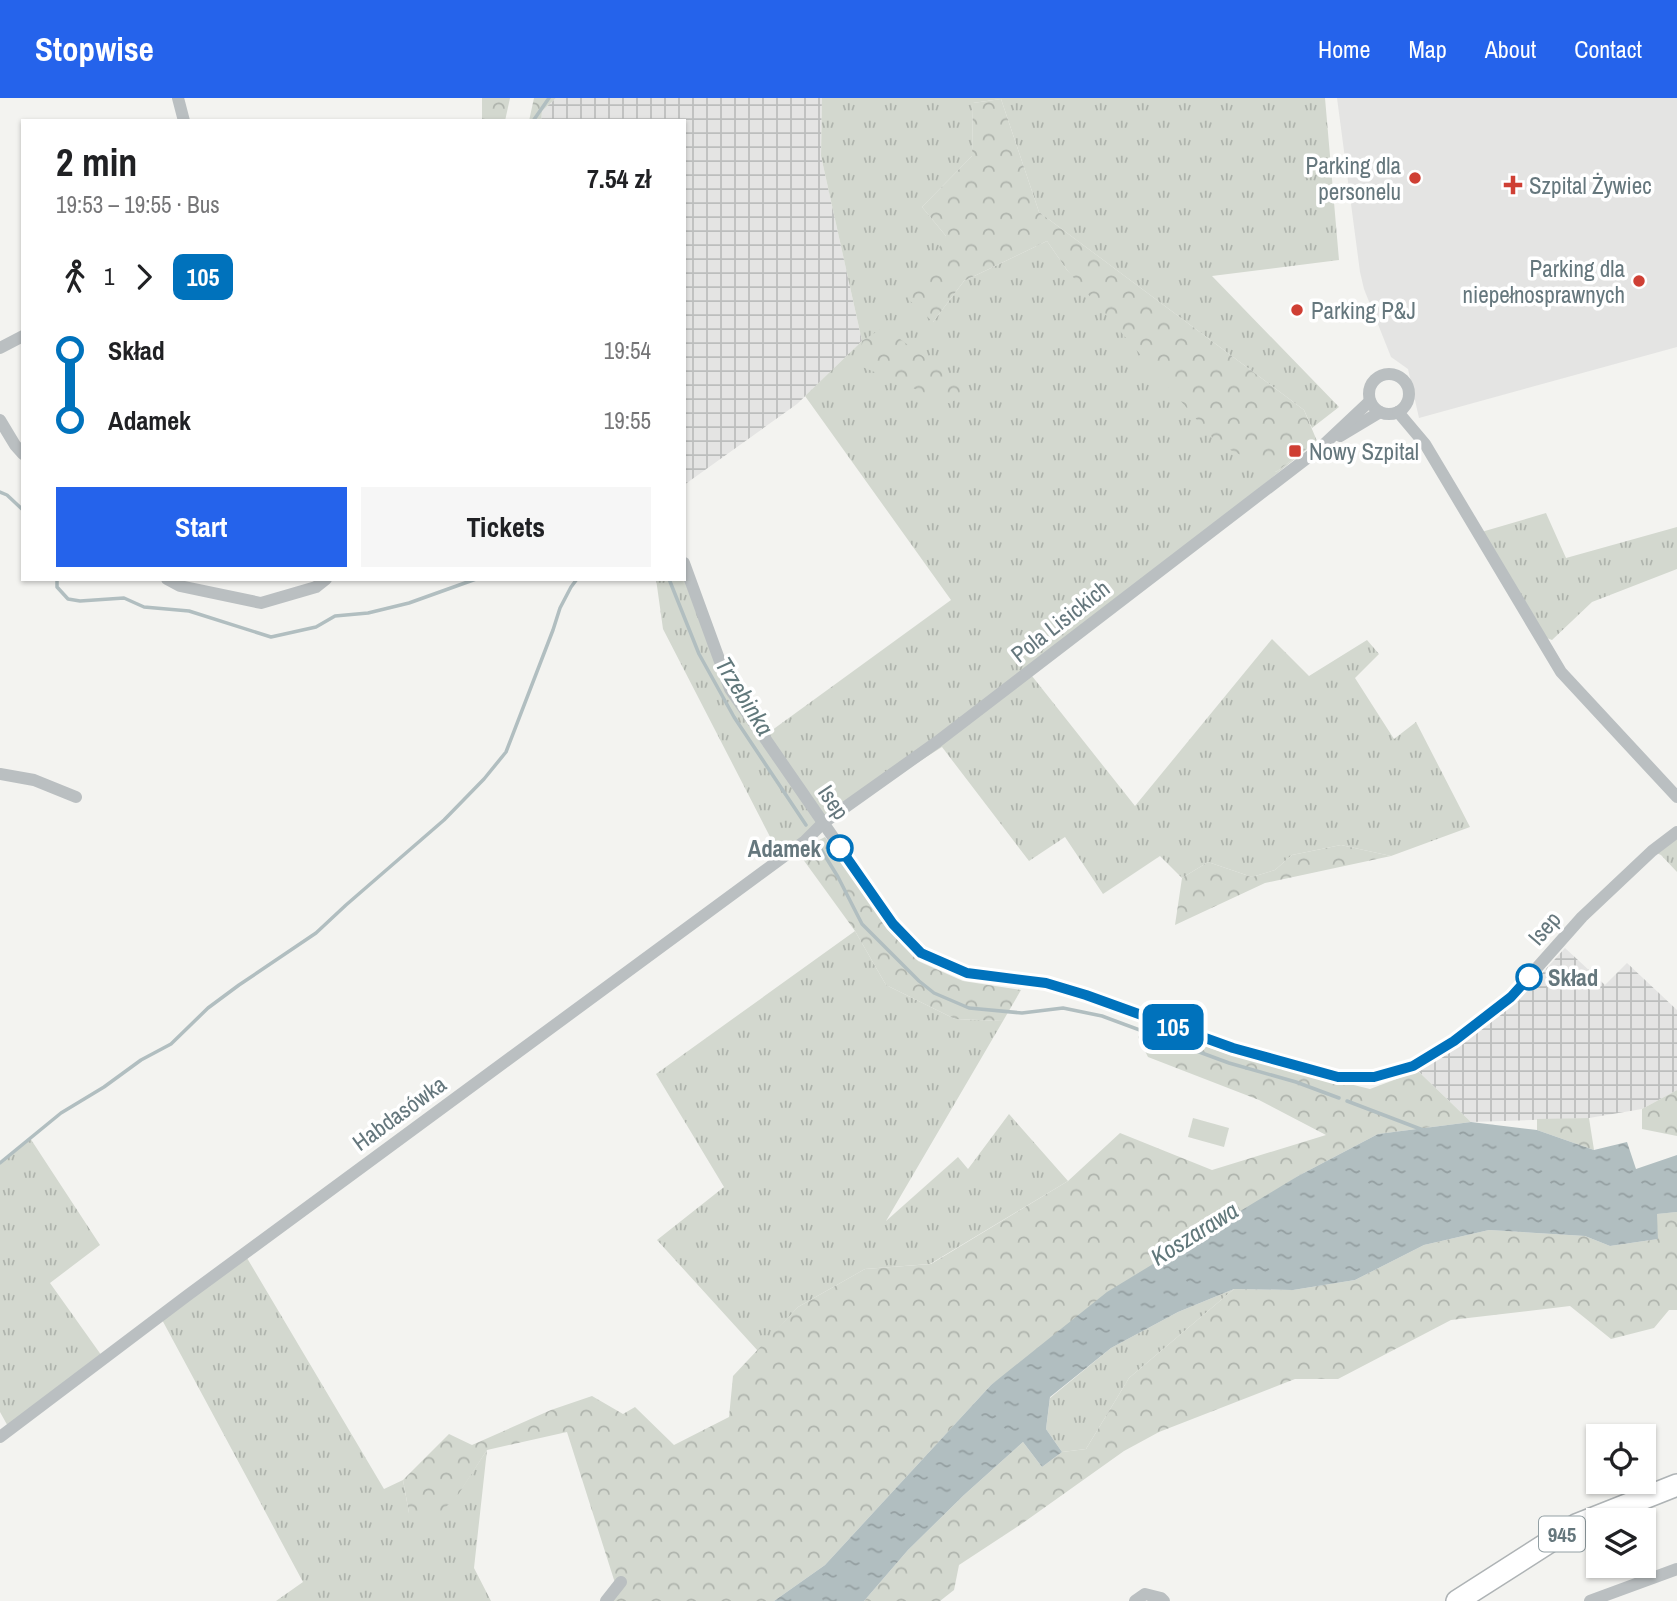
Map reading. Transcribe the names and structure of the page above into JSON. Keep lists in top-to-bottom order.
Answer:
{
  "streets": {
    "main road": ["945"],
    "street": ["Pola Lisickich", "Isep", "Habdasówka"]
  },
  "crossings": [
    ["Pola Lisickich", "Isep"],
    ["Pola Lisickich", "Habdasówka"],
    ["Isep", "Habdasówka"]
  ],
  "water": ["Trzebinka", "Koszarawa"],
  "places": {
    "other": [
      "Parking dla personelu",
      "Parking dla niepełnosprawnych",
      "Parking P&J",
      "Adamek",
      "Skład"
    ],
    "health": ["Szpital Żywiec"],
    "transit": ["Nowy Szpital"]
  },
  "lines": ["bus line 105"],
  "page": {
    "header": "Stopwise",
    "nav": [
      "Home",
      "Map",
      "About",
      "Contact"
    ],
    "on_map": "105",
    "heading": ["2 min", "19:53 – 19:55 · Bus", "7.54 zł"],
    "legs": ["1", "105"],
    "list": [
      {
        "name": "Skład",
        "value": "19:54"
      },
      {
        "name": "Adamek",
        "value": "19:55"
      }
    ],
    "buttons": ["Start", "Tickets"]
  }
}
